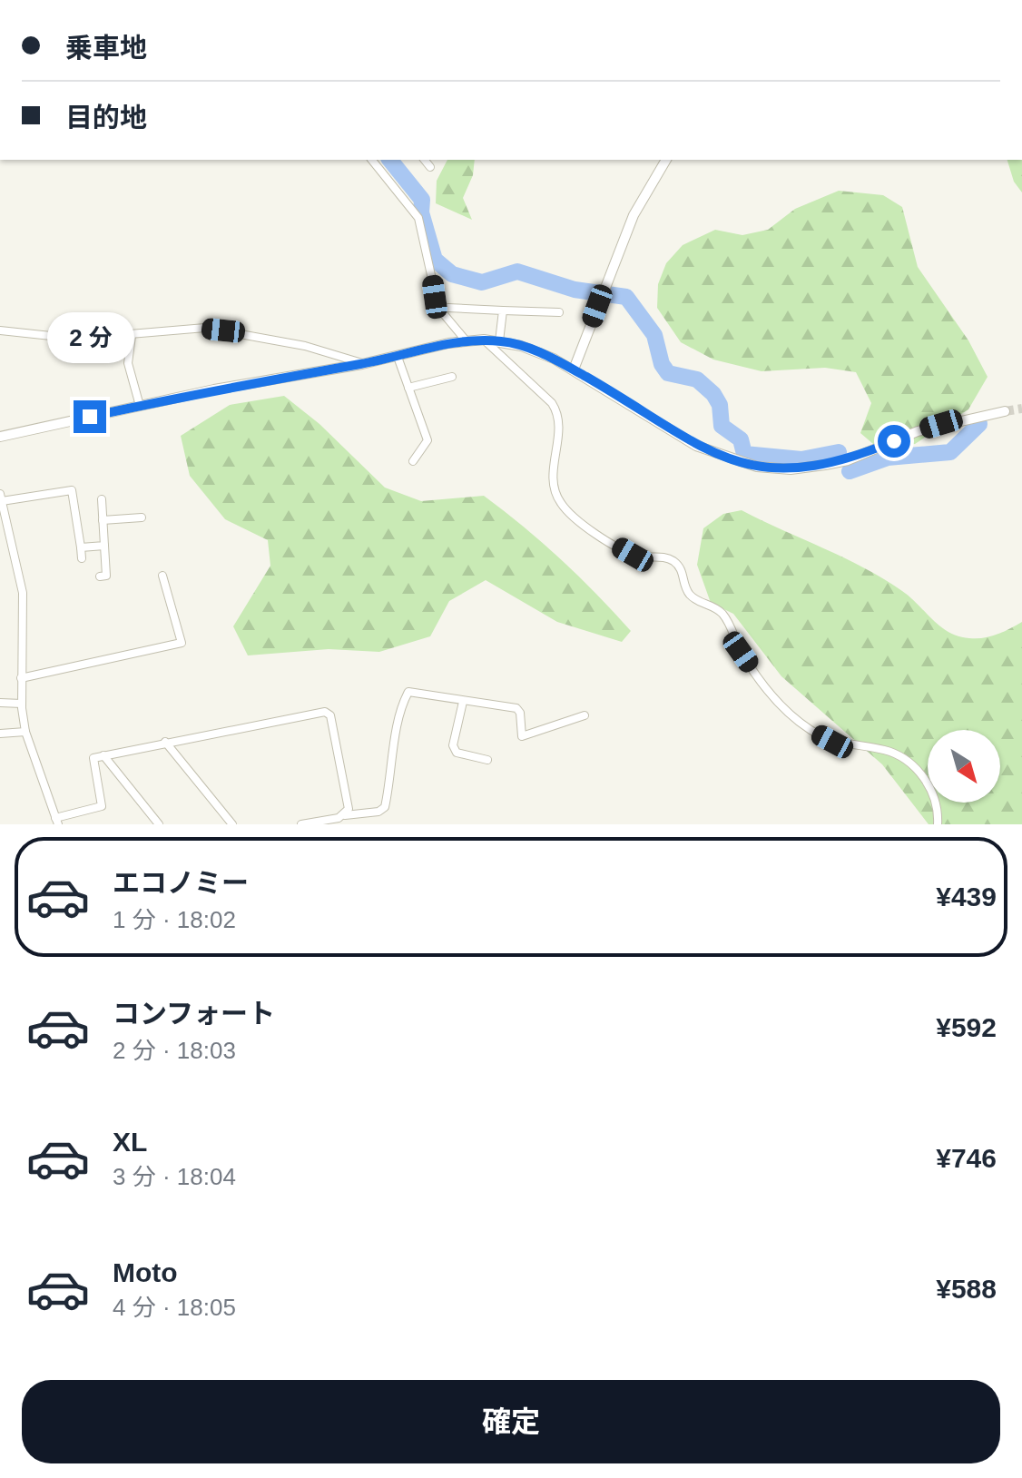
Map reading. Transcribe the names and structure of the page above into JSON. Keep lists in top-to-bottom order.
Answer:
{
  "north": "bottom right",
  "page": {
    "banner": ["乗車地", "目的地"],
    "bubble": "2 分",
    "list": [
      {
        "name": "エコノミー",
        "note": "1 分 · 18:02",
        "value": "¥439"
      },
      {
        "name": "コンフォート",
        "note": "2 分 · 18:03",
        "value": "¥592"
      },
      {
        "name": "XL",
        "note": "3 分 · 18:04",
        "value": "¥746"
      },
      {
        "name": "Moto",
        "note": "4 分 · 18:05",
        "value": "¥588"
      }
    ],
    "buttons": "確定"
  }
}
